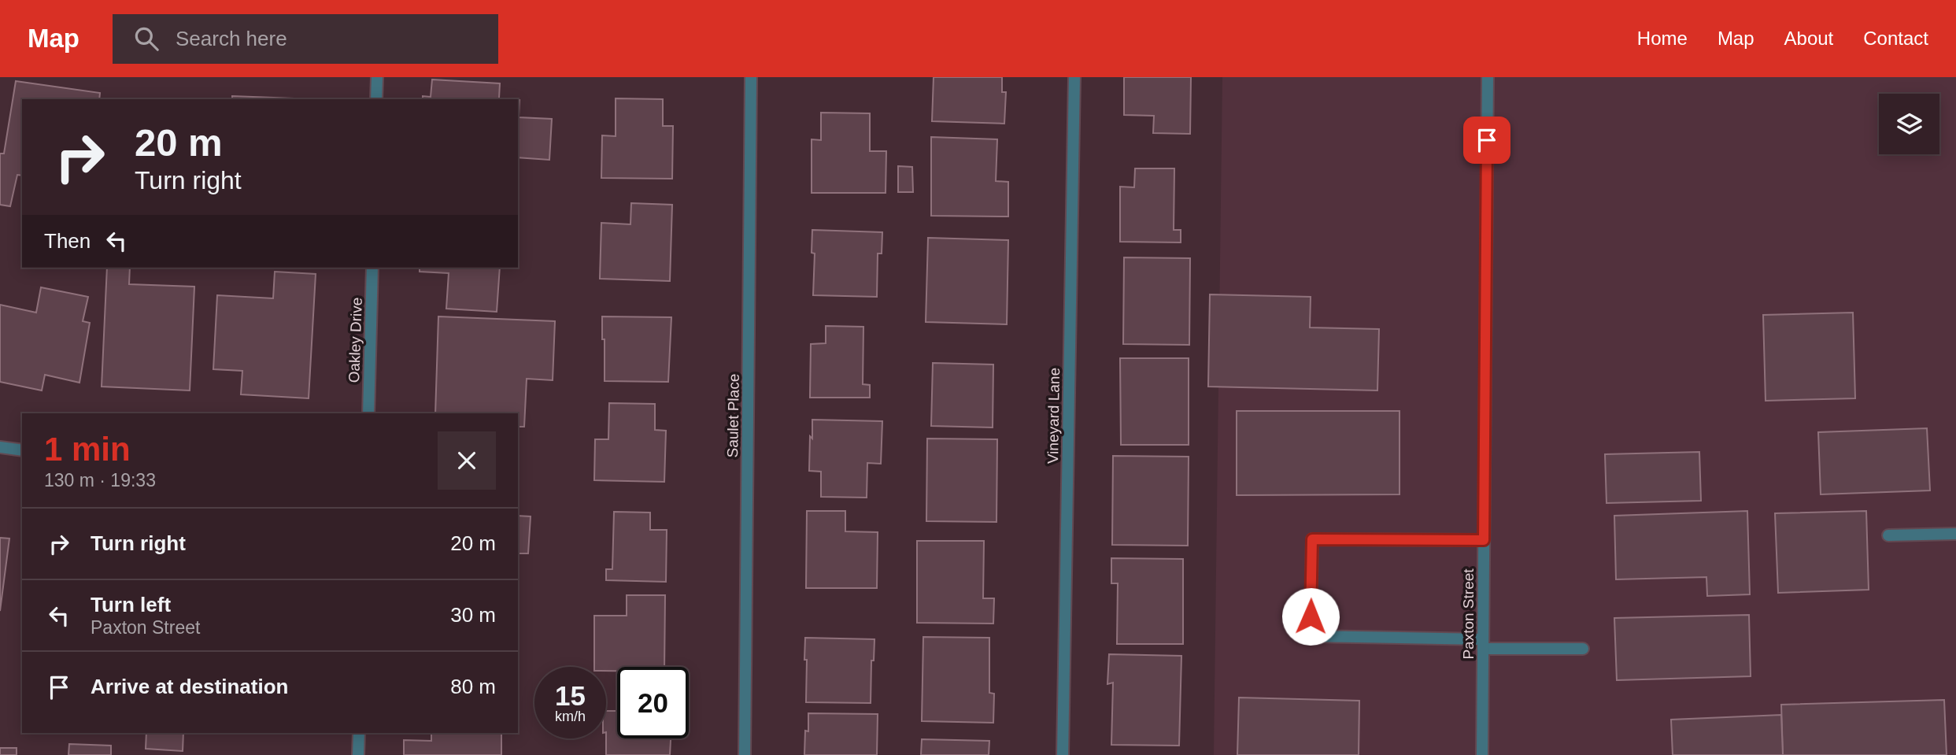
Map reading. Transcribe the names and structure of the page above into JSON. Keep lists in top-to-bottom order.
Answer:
{
  "streets": {
    "street": [
      "Oakley Drive",
      "Saulet Place",
      "Vineyard Lane",
      "Paxton Street"
    ]
  },
  "page": {
    "header": "Map",
    "search": "Search here",
    "nav": [
      "Home",
      "Map",
      "About",
      "Contact"
    ],
    "turn": ["20 m", "Turn right"],
    "then": "Then",
    "heading": ["1 min", "130 m · 19:33"],
    "list": [
      {
        "name": "Turn right",
        "value": "20 m"
      },
      {
        "name": "Turn left",
        "note": "Paxton Street",
        "value": "30 m"
      },
      {
        "name": "Arrive at destination",
        "value": "80 m"
      }
    ],
    "speed": "15 km/h",
    "limit": "20"
  }
}
